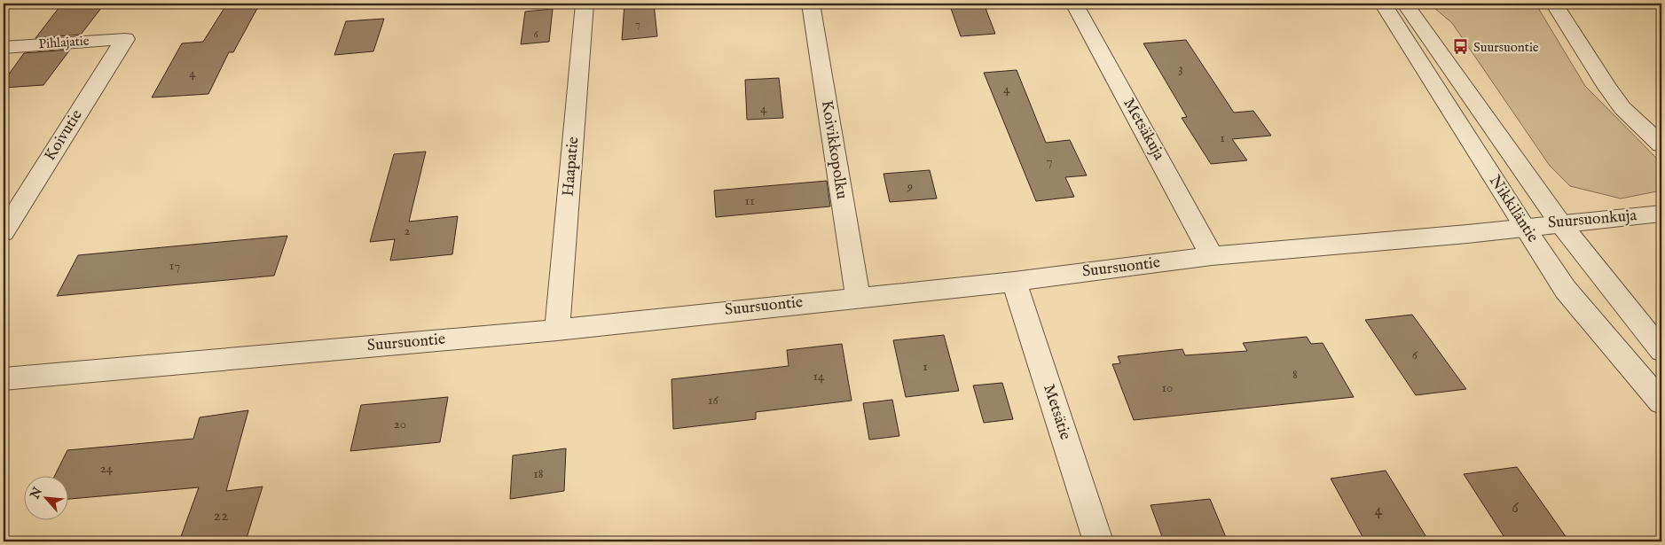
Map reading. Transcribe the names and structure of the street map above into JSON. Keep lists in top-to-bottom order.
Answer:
{
  "streets": {
    "street": [
      "Pihlajatie",
      "Metsäkuja",
      "Koivutie",
      "Koivikkopolku",
      "Haapatie",
      "Nikkiläntie",
      "Suursuonkuja",
      "Suursuontie",
      "Metsätie"
    ]
  },
  "crossings": [
    ["Pihlajatie", "Koivutie"],
    ["Metsäkuja", "Suursuontie"],
    ["Koivikkopolku", "Suursuontie"],
    ["Haapatie", "Suursuontie"],
    ["Nikkiläntie", "Suursuonkuja"],
    ["Nikkiläntie", "Suursuontie"],
    ["Suursuonkuja", "Suursuontie"],
    ["Suursuontie", "Metsätie"]
  ],
  "places": {
    "bus stop": ["Suursuontie"]
  },
  "house_numbers": [
    "7",
    "6",
    "3",
    "4",
    "4",
    "4",
    "1",
    "7",
    "9",
    "11",
    "2",
    "17",
    "6",
    "1",
    "8",
    "14",
    "10",
    "16",
    "20",
    "24",
    "18",
    "6",
    "4",
    "22"
  ],
  "north": "top left"
}
